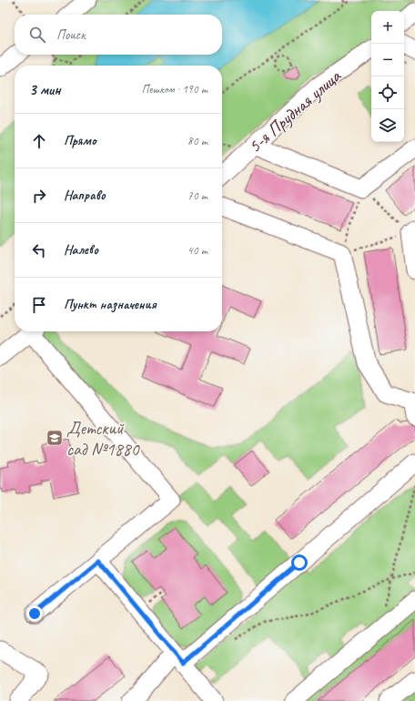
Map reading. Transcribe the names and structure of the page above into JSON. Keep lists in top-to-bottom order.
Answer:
{
  "streets": {
    "street": ["5-я Прудная улица"]
  },
  "places": {
    "school or university": ["Детский сад №1880"]
  },
  "page": {
    "map_buttons": ["+", "−"],
    "search": "Поиск",
    "heading": ["3 мин", "Пешком · 190 m"],
    "list": [
      ["Прямо", "80 m"],
      ["Направо", "70 m"],
      ["Налево", "40 m"],
      "Пункт назначения"
    ]
  }
}
